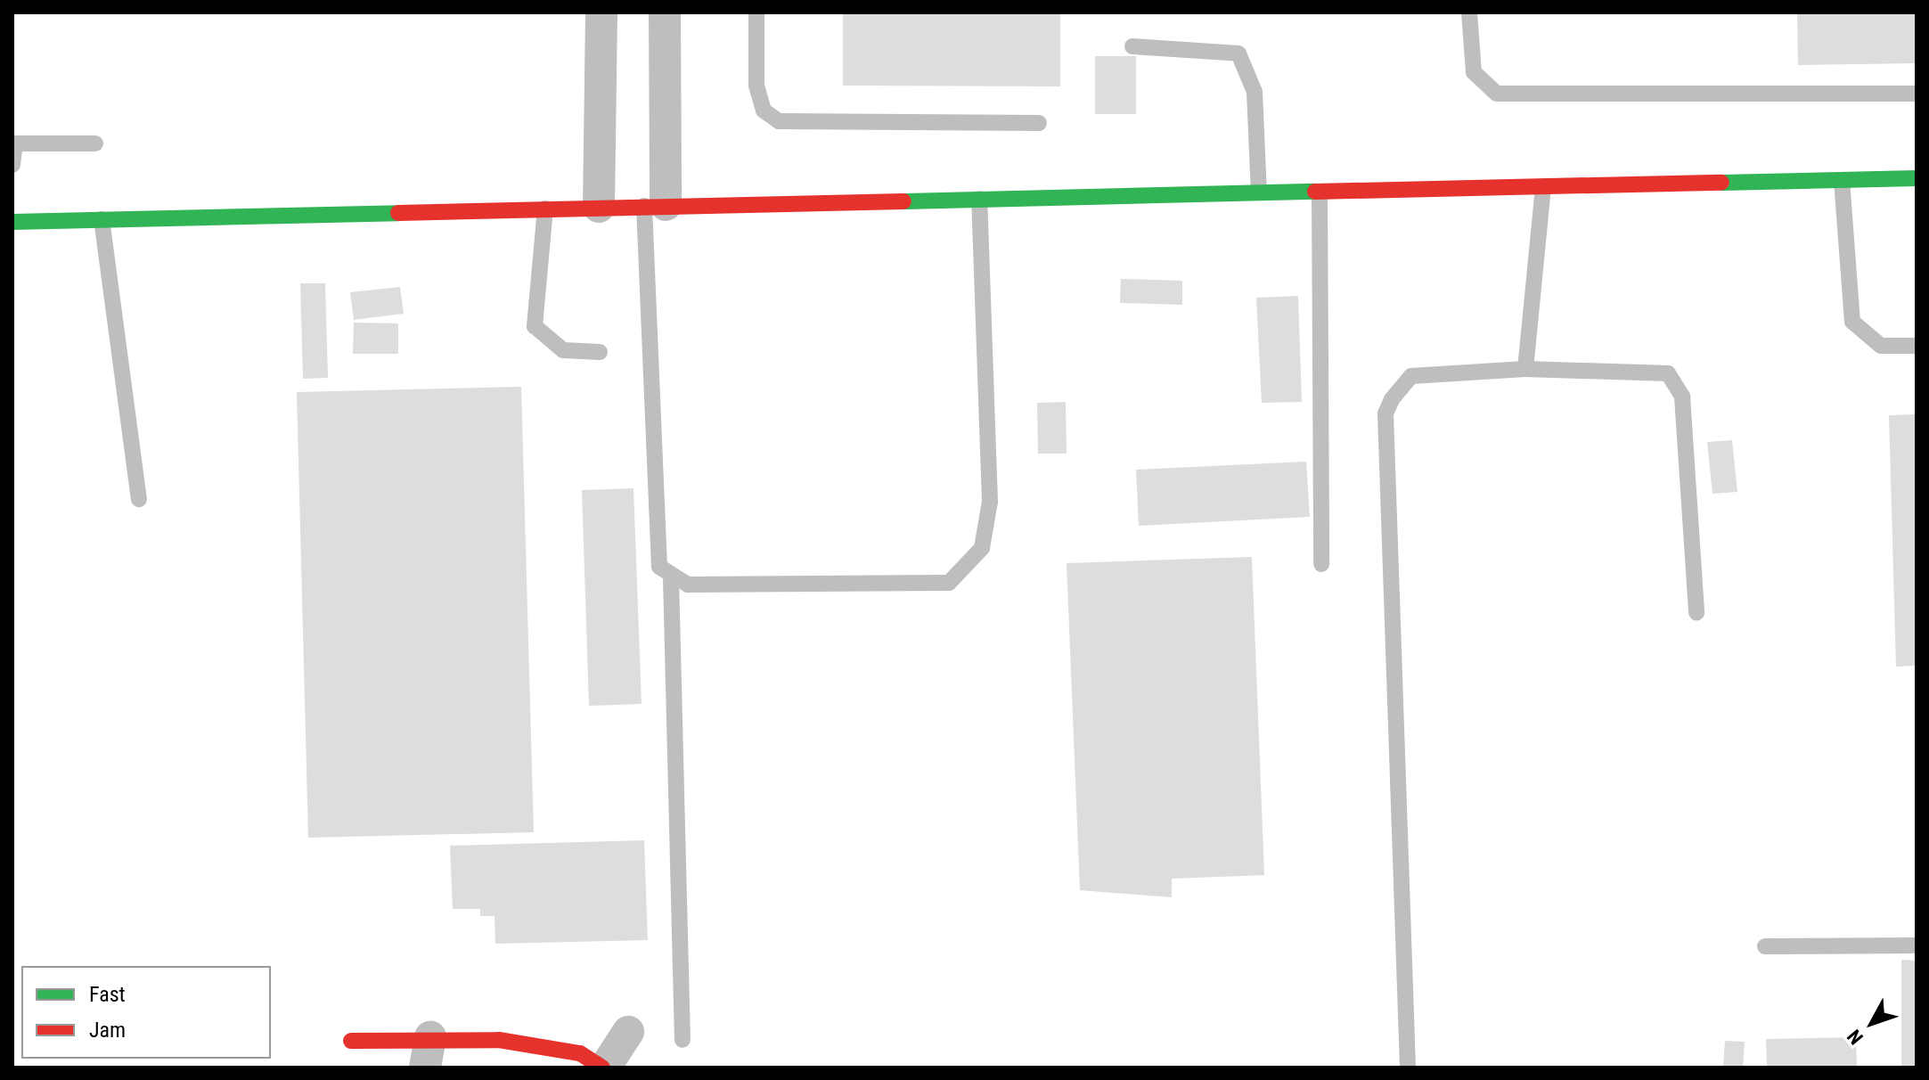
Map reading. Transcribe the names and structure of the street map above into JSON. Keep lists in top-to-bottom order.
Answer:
{
  "legend": ["Fast", "Jam"],
  "north": "bottom left"
}
